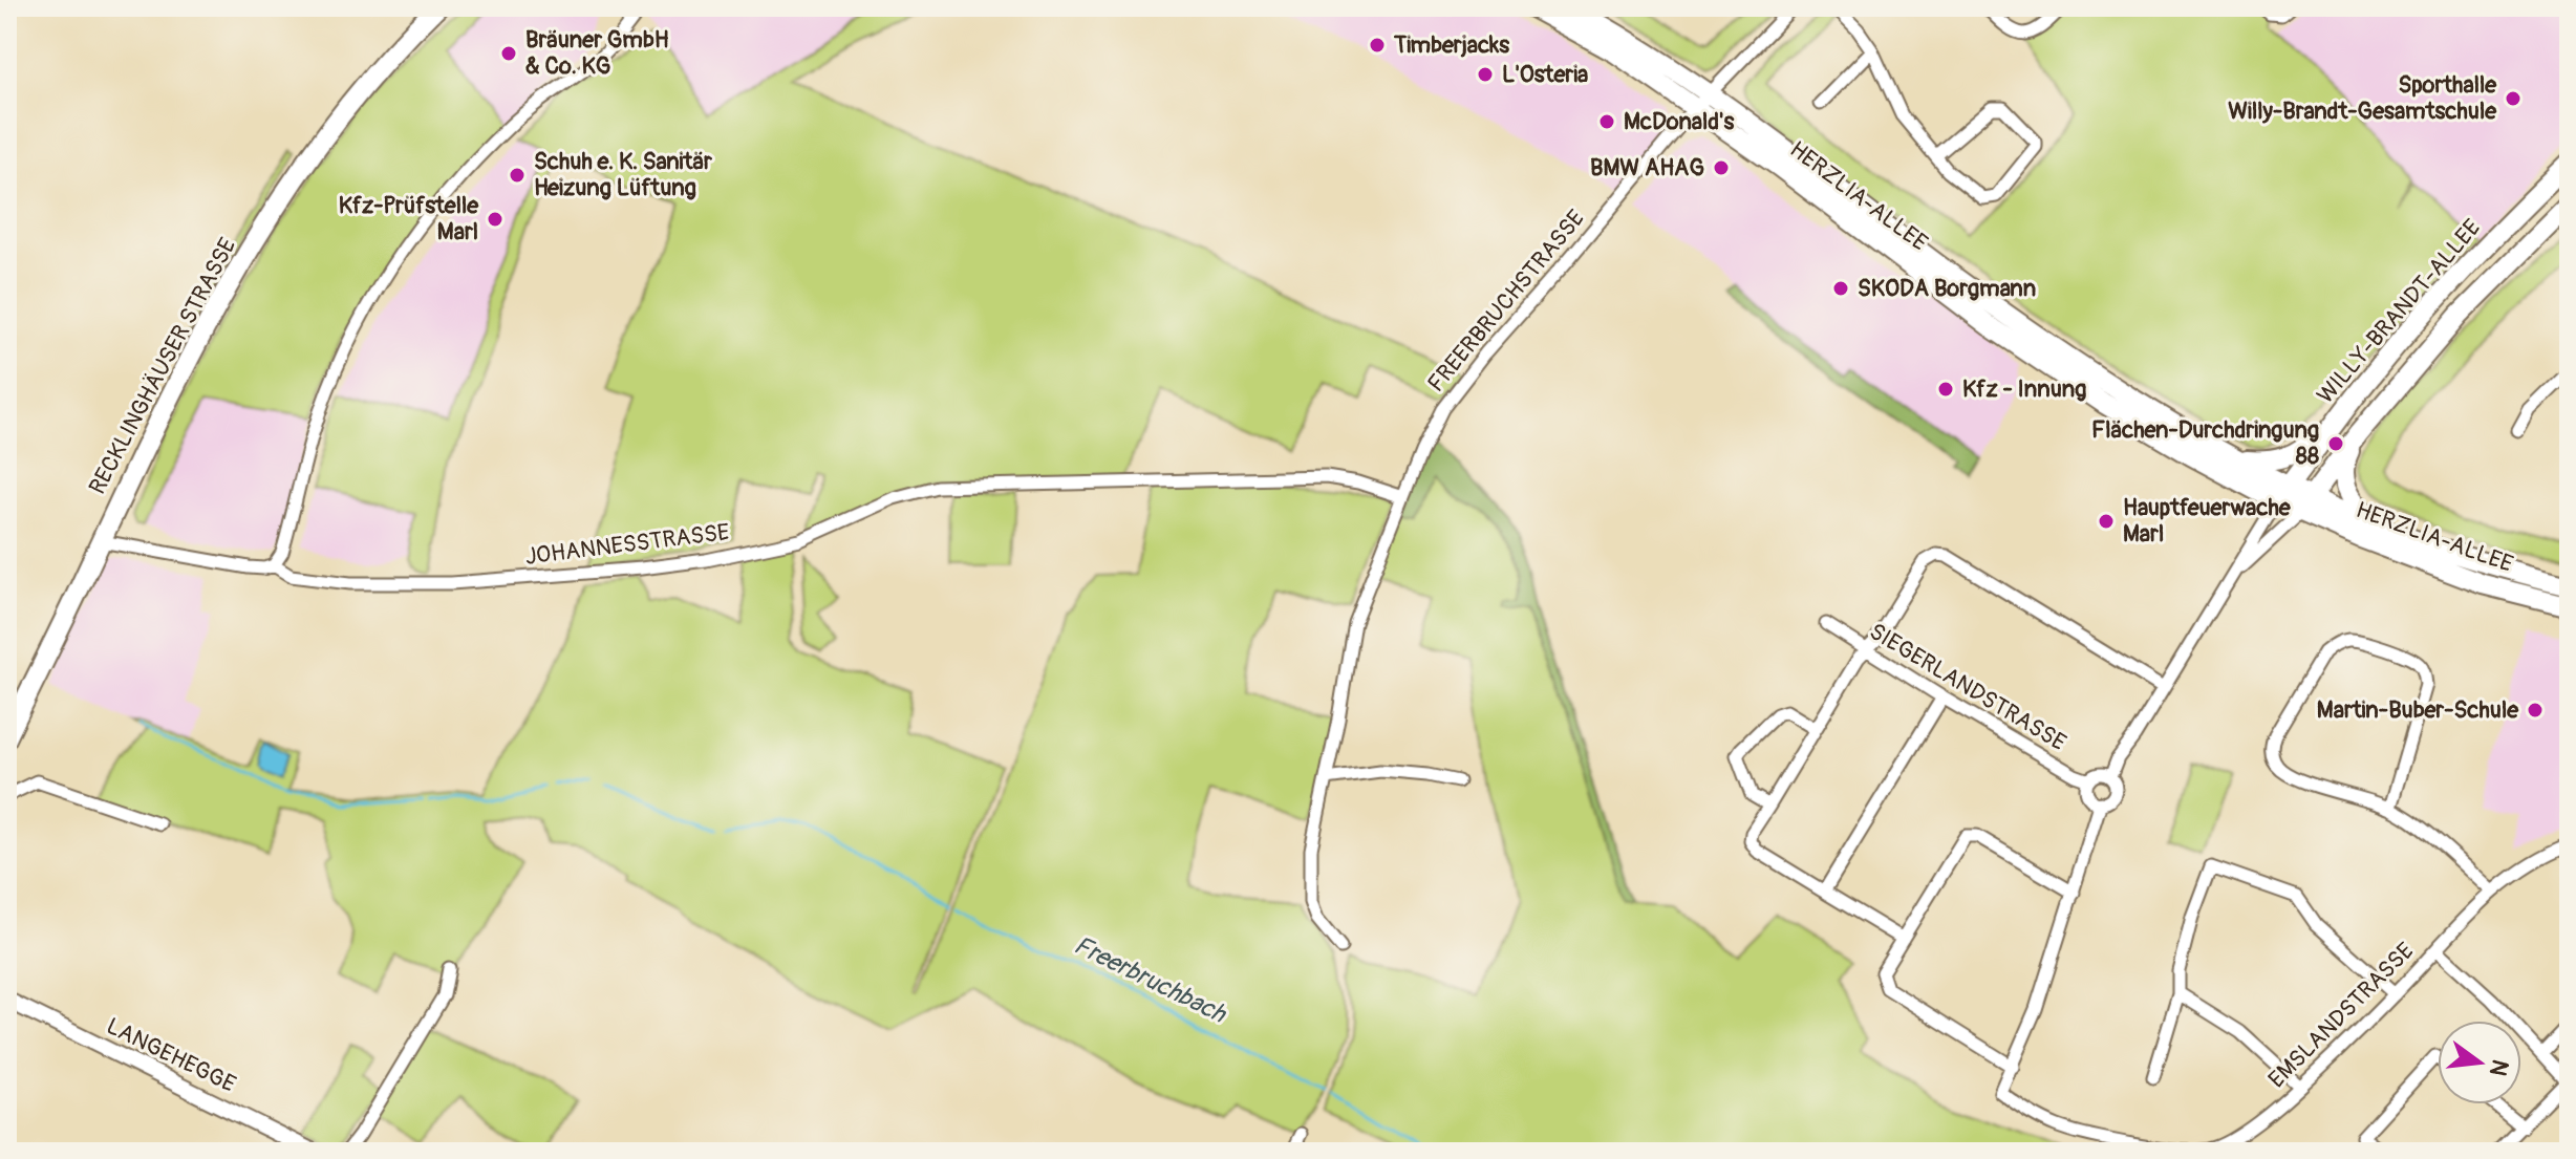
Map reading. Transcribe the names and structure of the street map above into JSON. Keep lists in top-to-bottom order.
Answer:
{
  "streets": {
    "main road": ["HERZLIA-ALLEE", "WILLY-BRANDT-ALLEE", "RECKLINGHÄUSER STRASSE"],
    "street": [
      "FREERBRUCHSTRASSE",
      "JOHANNESSTRASSE",
      "SIEGERLANDSTRASSE",
      "EMSLANDSTRASSE",
      "LANGEHEGGE"
    ]
  },
  "crossings": [
    ["HERZLIA-ALLEE", "FREERBRUCHSTRASSE"],
    ["HERZLIA-ALLEE", "WILLY-BRANDT-ALLEE"],
    ["FREERBRUCHSTRASSE", "JOHANNESSTRASSE"],
    ["RECKLINGHÄUSER STRASSE", "JOHANNESSTRASSE"]
  ],
  "water": ["Freerbruchbach"],
  "places": [
    "Timberjacks",
    "Bräuner GmbH & Co. KG",
    "L'Osteria",
    "Sporthalle Willy-Brandt-Gesamtschule",
    "McDonald's",
    "BMW AHAG",
    "Schuh e. K. Sanitär Heizung Lüftung",
    "Kfz-Prüfstelle Marl",
    "SKODA Borgmann",
    "Kfz - Innung",
    "Flächen-Durchdringung 88",
    "Hauptfeuerwache Marl",
    "Martin-Buber-Schule"
  ],
  "north": "right"
}
